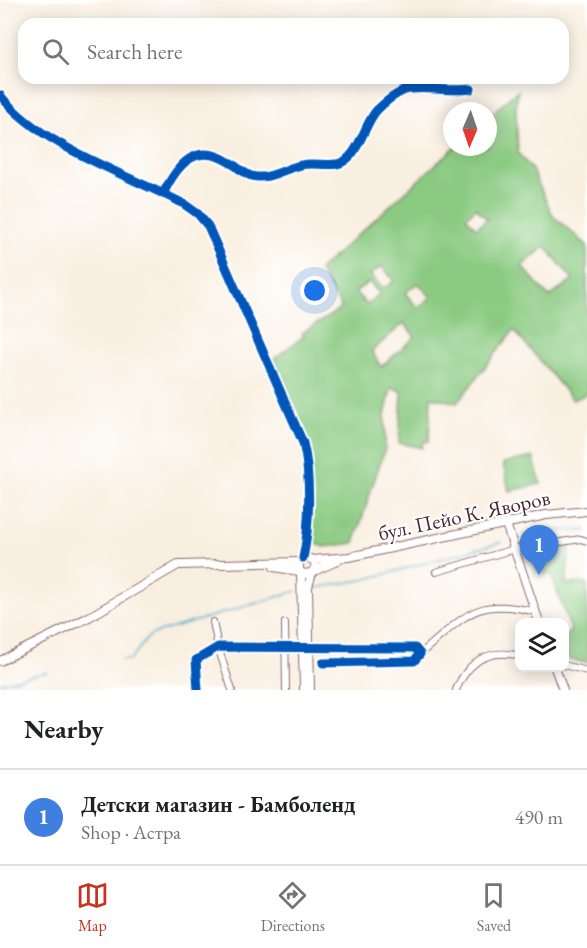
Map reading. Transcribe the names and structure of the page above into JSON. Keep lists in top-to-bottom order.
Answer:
{
  "streets": {
    "street": ["бул. Пейо К. Яворов"]
  },
  "north": "bottom",
  "page": {
    "search": "Search here",
    "pins": "1",
    "heading": "Nearby",
    "list": [
      {
        "mark": "1",
        "name": "Детски магазин - Бамболенд",
        "note": "Shop · Астра",
        "value": "490 m"
      }
    ],
    "nav": ["Map", "Directions", "Saved"]
  }
}
